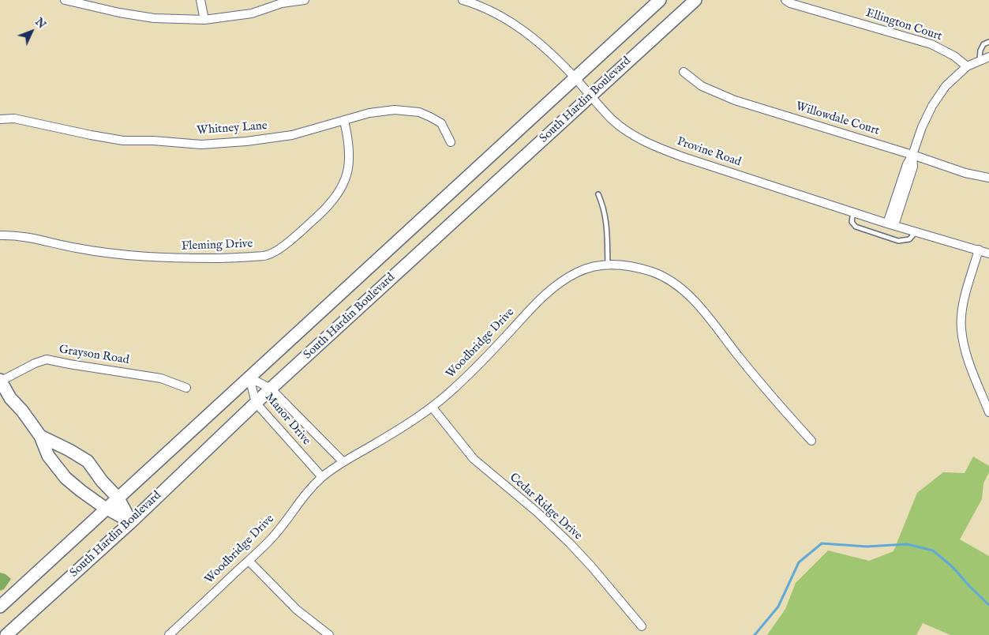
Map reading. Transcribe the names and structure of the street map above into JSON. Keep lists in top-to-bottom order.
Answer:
{
  "streets": {
    "main road": ["South Hardin Boulevard"],
    "street": [
      "Ellington Court",
      "Willowdale Court",
      "Whitney Lane",
      "Provine Road",
      "Fleming Drive",
      "Woodbridge Drive",
      "Grayson Road",
      "Manor Drive",
      "Cedar Ridge Drive"
    ]
  },
  "crossings": [
    ["South Hardin Boulevard", "Provine Road"],
    ["South Hardin Boulevard", "Manor Drive"],
    ["Whitney Lane", "Fleming Drive"],
    ["Woodbridge Drive", "Manor Drive"],
    ["Woodbridge Drive", "Cedar Ridge Drive"]
  ],
  "north": "top right"
}
